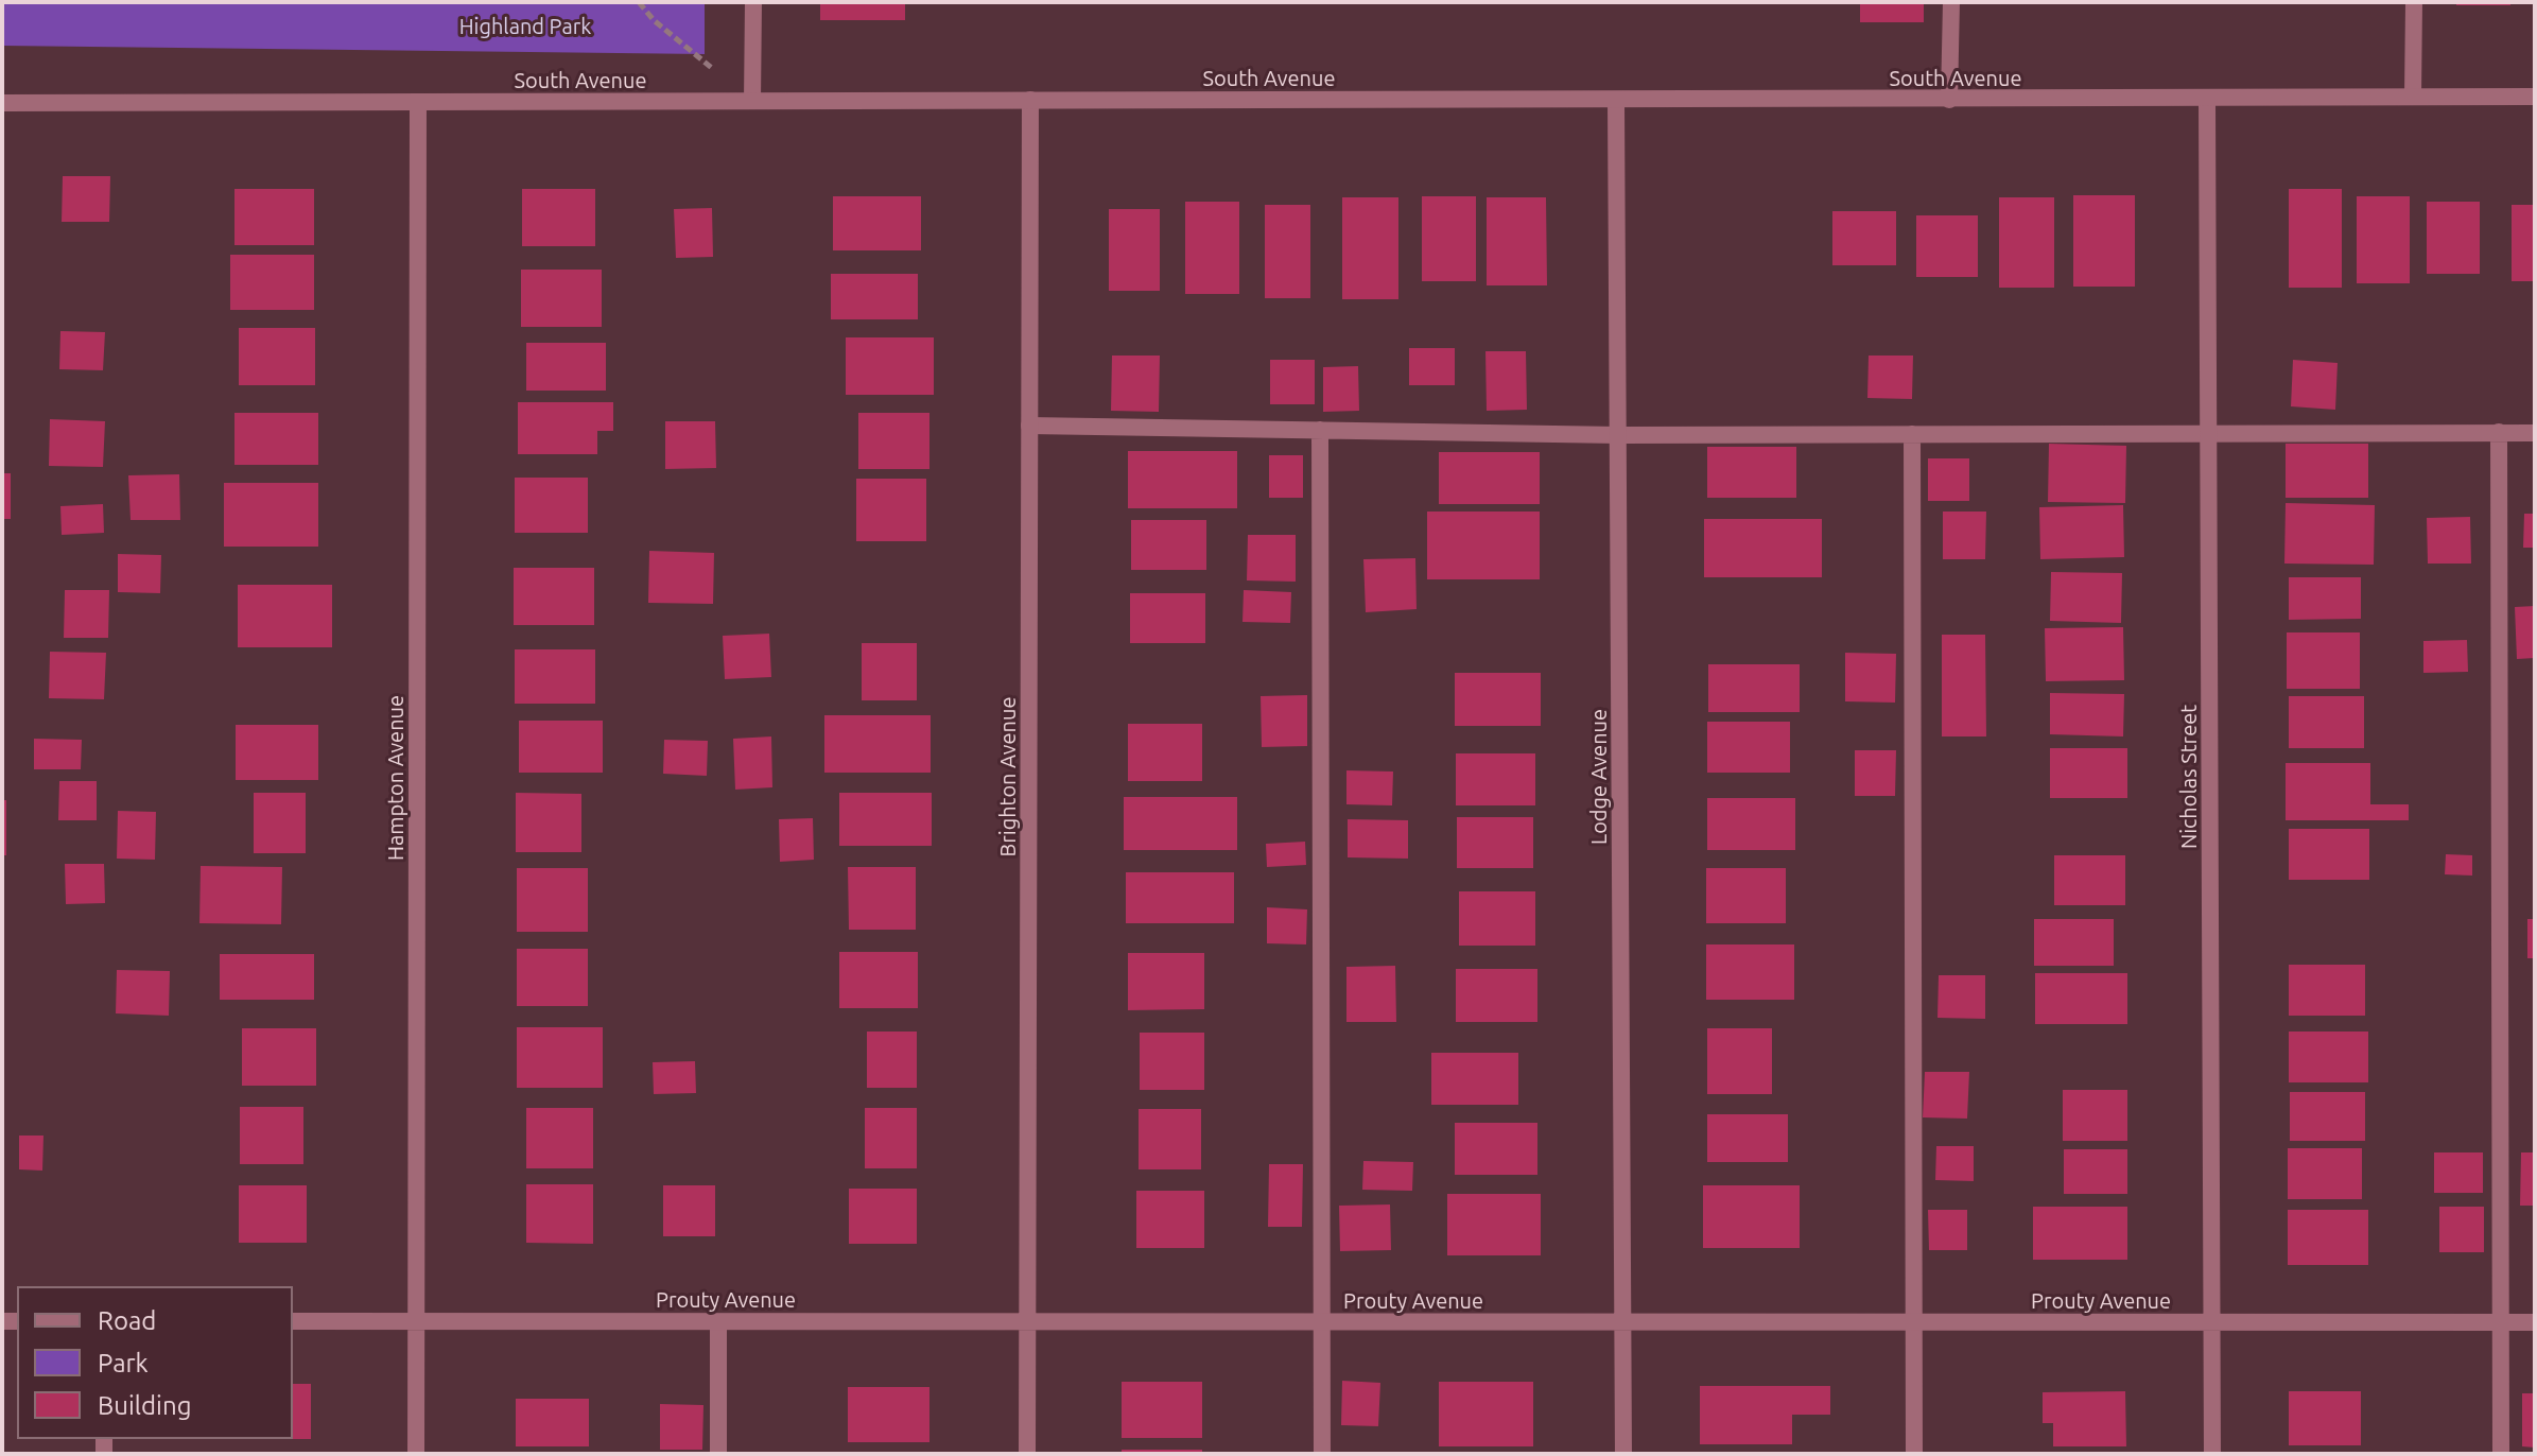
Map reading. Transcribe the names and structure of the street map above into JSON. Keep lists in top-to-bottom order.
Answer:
{
  "streets": {
    "street": [
      "South Avenue",
      "Brighton Avenue",
      "Lodge Avenue",
      "Nicholas Street",
      "Hampton Avenue",
      "Prouty Avenue"
    ]
  },
  "crossings": [
    ["South Avenue", "Brighton Avenue"],
    ["South Avenue", "Lodge Avenue"],
    ["South Avenue", "Nicholas Street"],
    ["South Avenue", "Hampton Avenue"],
    ["Brighton Avenue", "Prouty Avenue"],
    ["Lodge Avenue", "Prouty Avenue"],
    ["Nicholas Street", "Prouty Avenue"],
    ["Hampton Avenue", "Prouty Avenue"]
  ],
  "parks": ["Highland Park"],
  "legend": ["Road", "Park", "Building"]
}
